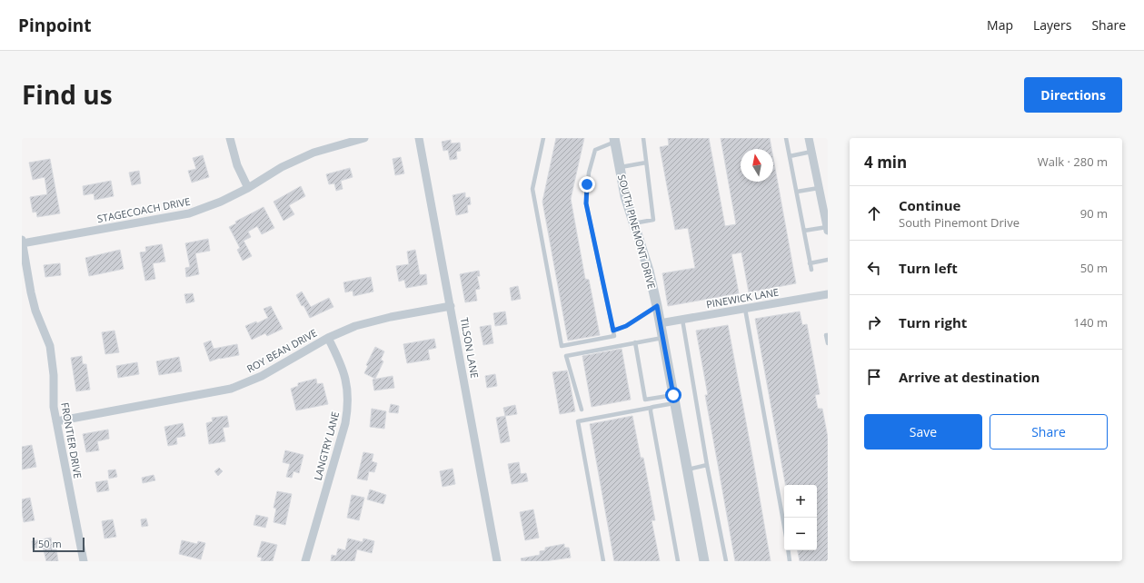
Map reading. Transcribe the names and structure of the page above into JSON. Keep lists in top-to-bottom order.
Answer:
{
  "streets": {
    "street": [
      "STAGECOACH DRIVE",
      "SOUTH PINEMONT DRIVE",
      "PINEWICK LANE",
      "TILSON LANE",
      "ROY BEAN DRIVE",
      "FRONTIER DRIVE",
      "LANGTRY LANE"
    ]
  },
  "crossings": [
    ["STAGECOACH DRIVE", "FRONTIER DRIVE"],
    ["SOUTH PINEMONT DRIVE", "PINEWICK LANE"],
    ["TILSON LANE", "ROY BEAN DRIVE"],
    ["ROY BEAN DRIVE", "FRONTIER DRIVE"],
    ["ROY BEAN DRIVE", "LANGTRY LANE"]
  ],
  "scale_bar": "50 m",
  "north": "top",
  "page": {
    "header": "Pinpoint",
    "nav": ["Map", "Layers", "Share"],
    "title": "Find us",
    "buttons": [
      "Directions",
      ["Save", "Share"]
    ],
    "heading": ["4 min", "Walk · 280 m"],
    "list": [
      ["Continue", "South Pinemont Drive", "90 m"],
      ["Turn left", "50 m"],
      ["Turn right", "140 m"],
      "Arrive at destination"
    ],
    "map_buttons": ["+", "−"],
    "scale": "50 m"
  }
}
